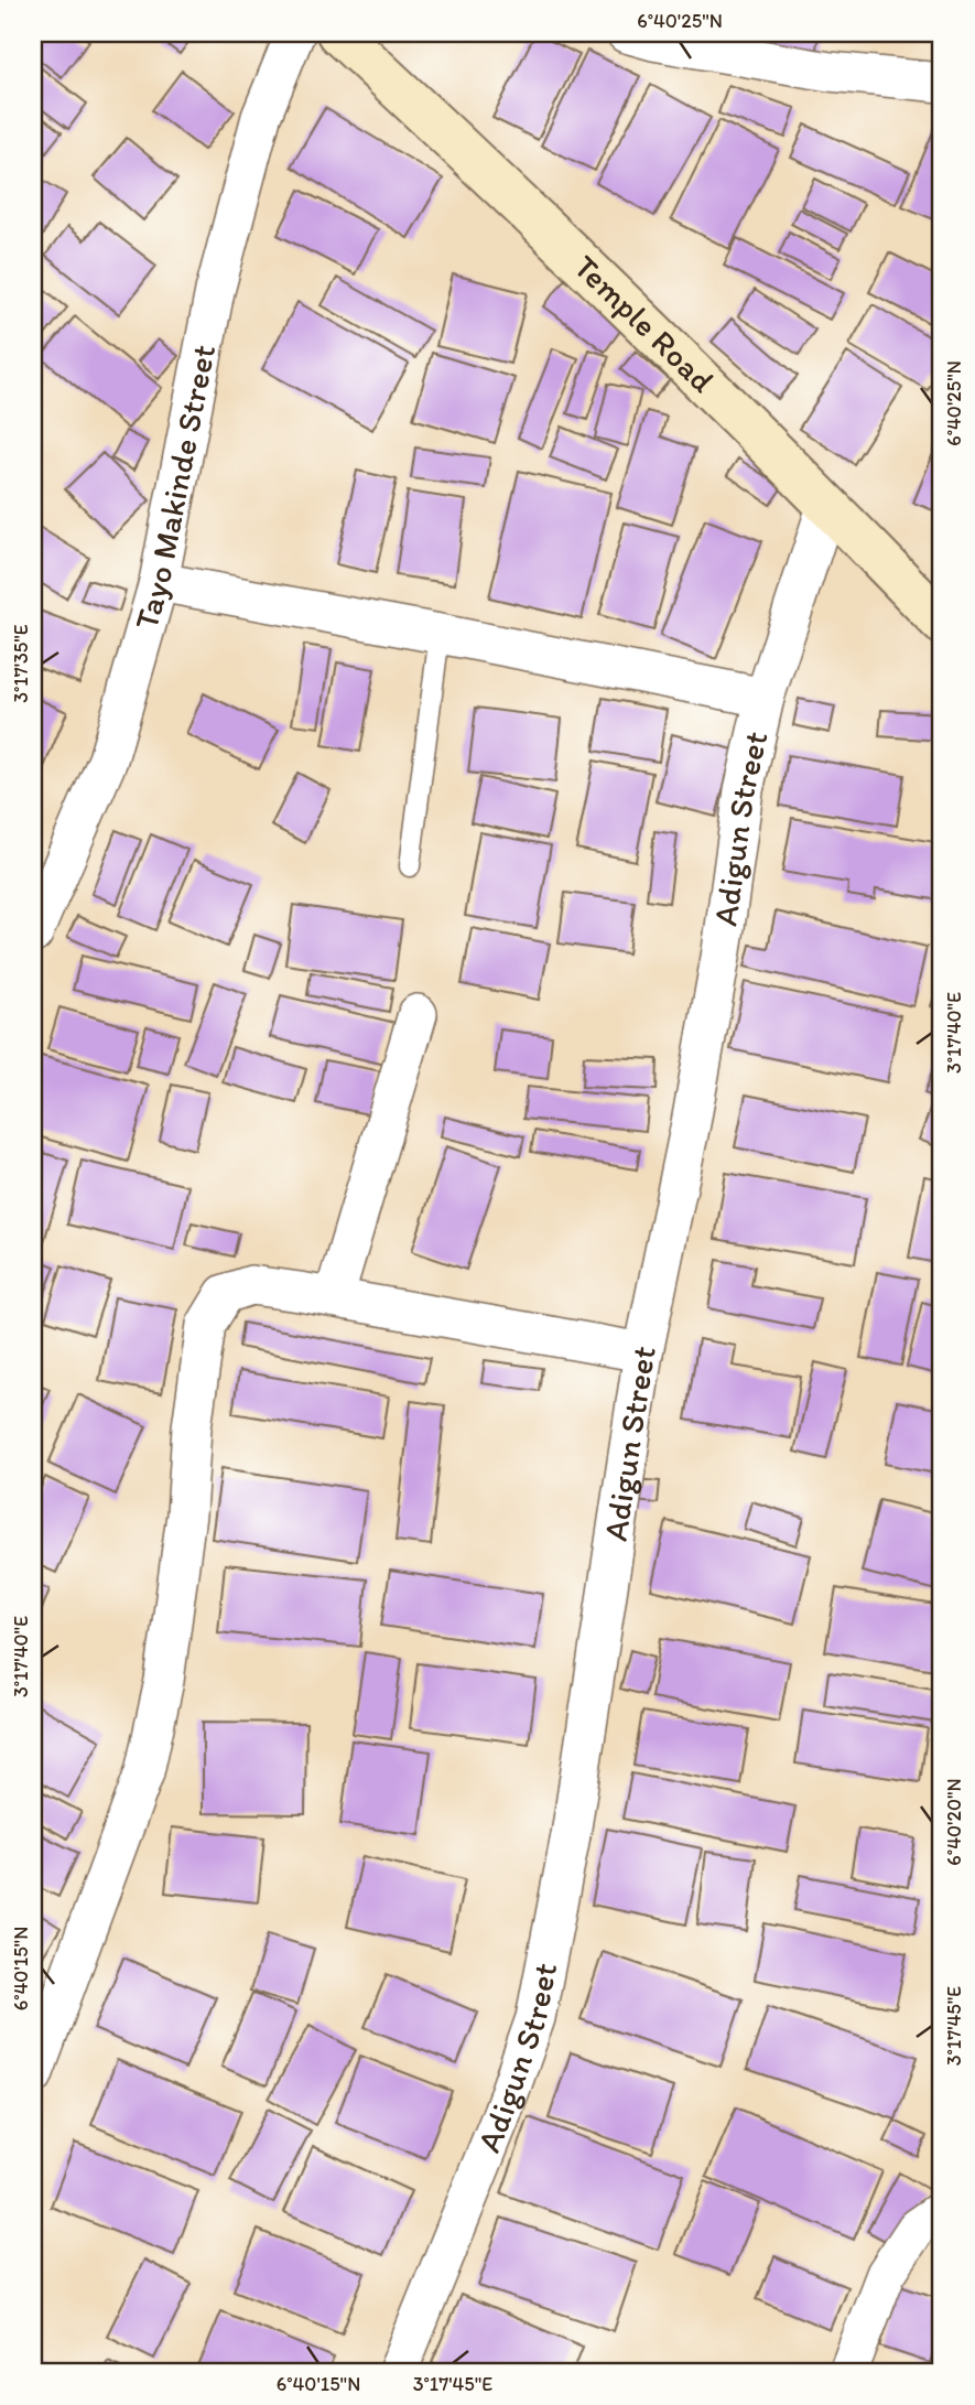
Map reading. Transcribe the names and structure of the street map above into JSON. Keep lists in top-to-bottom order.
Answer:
{
  "streets": {
    "street": ["Temple Road", "Tayo Makinde Street", "Adigun Street"]
  },
  "crossings": [
    ["Temple Road", "Adigun Street"]
  ],
  "coordinates": [
    "6°40'25\"N",
    "3°17'35\"E",
    "3°17'40\"E",
    "6°40'20\"N",
    "6°40'15\"N",
    "3°17'45\"E"
  ]
}
